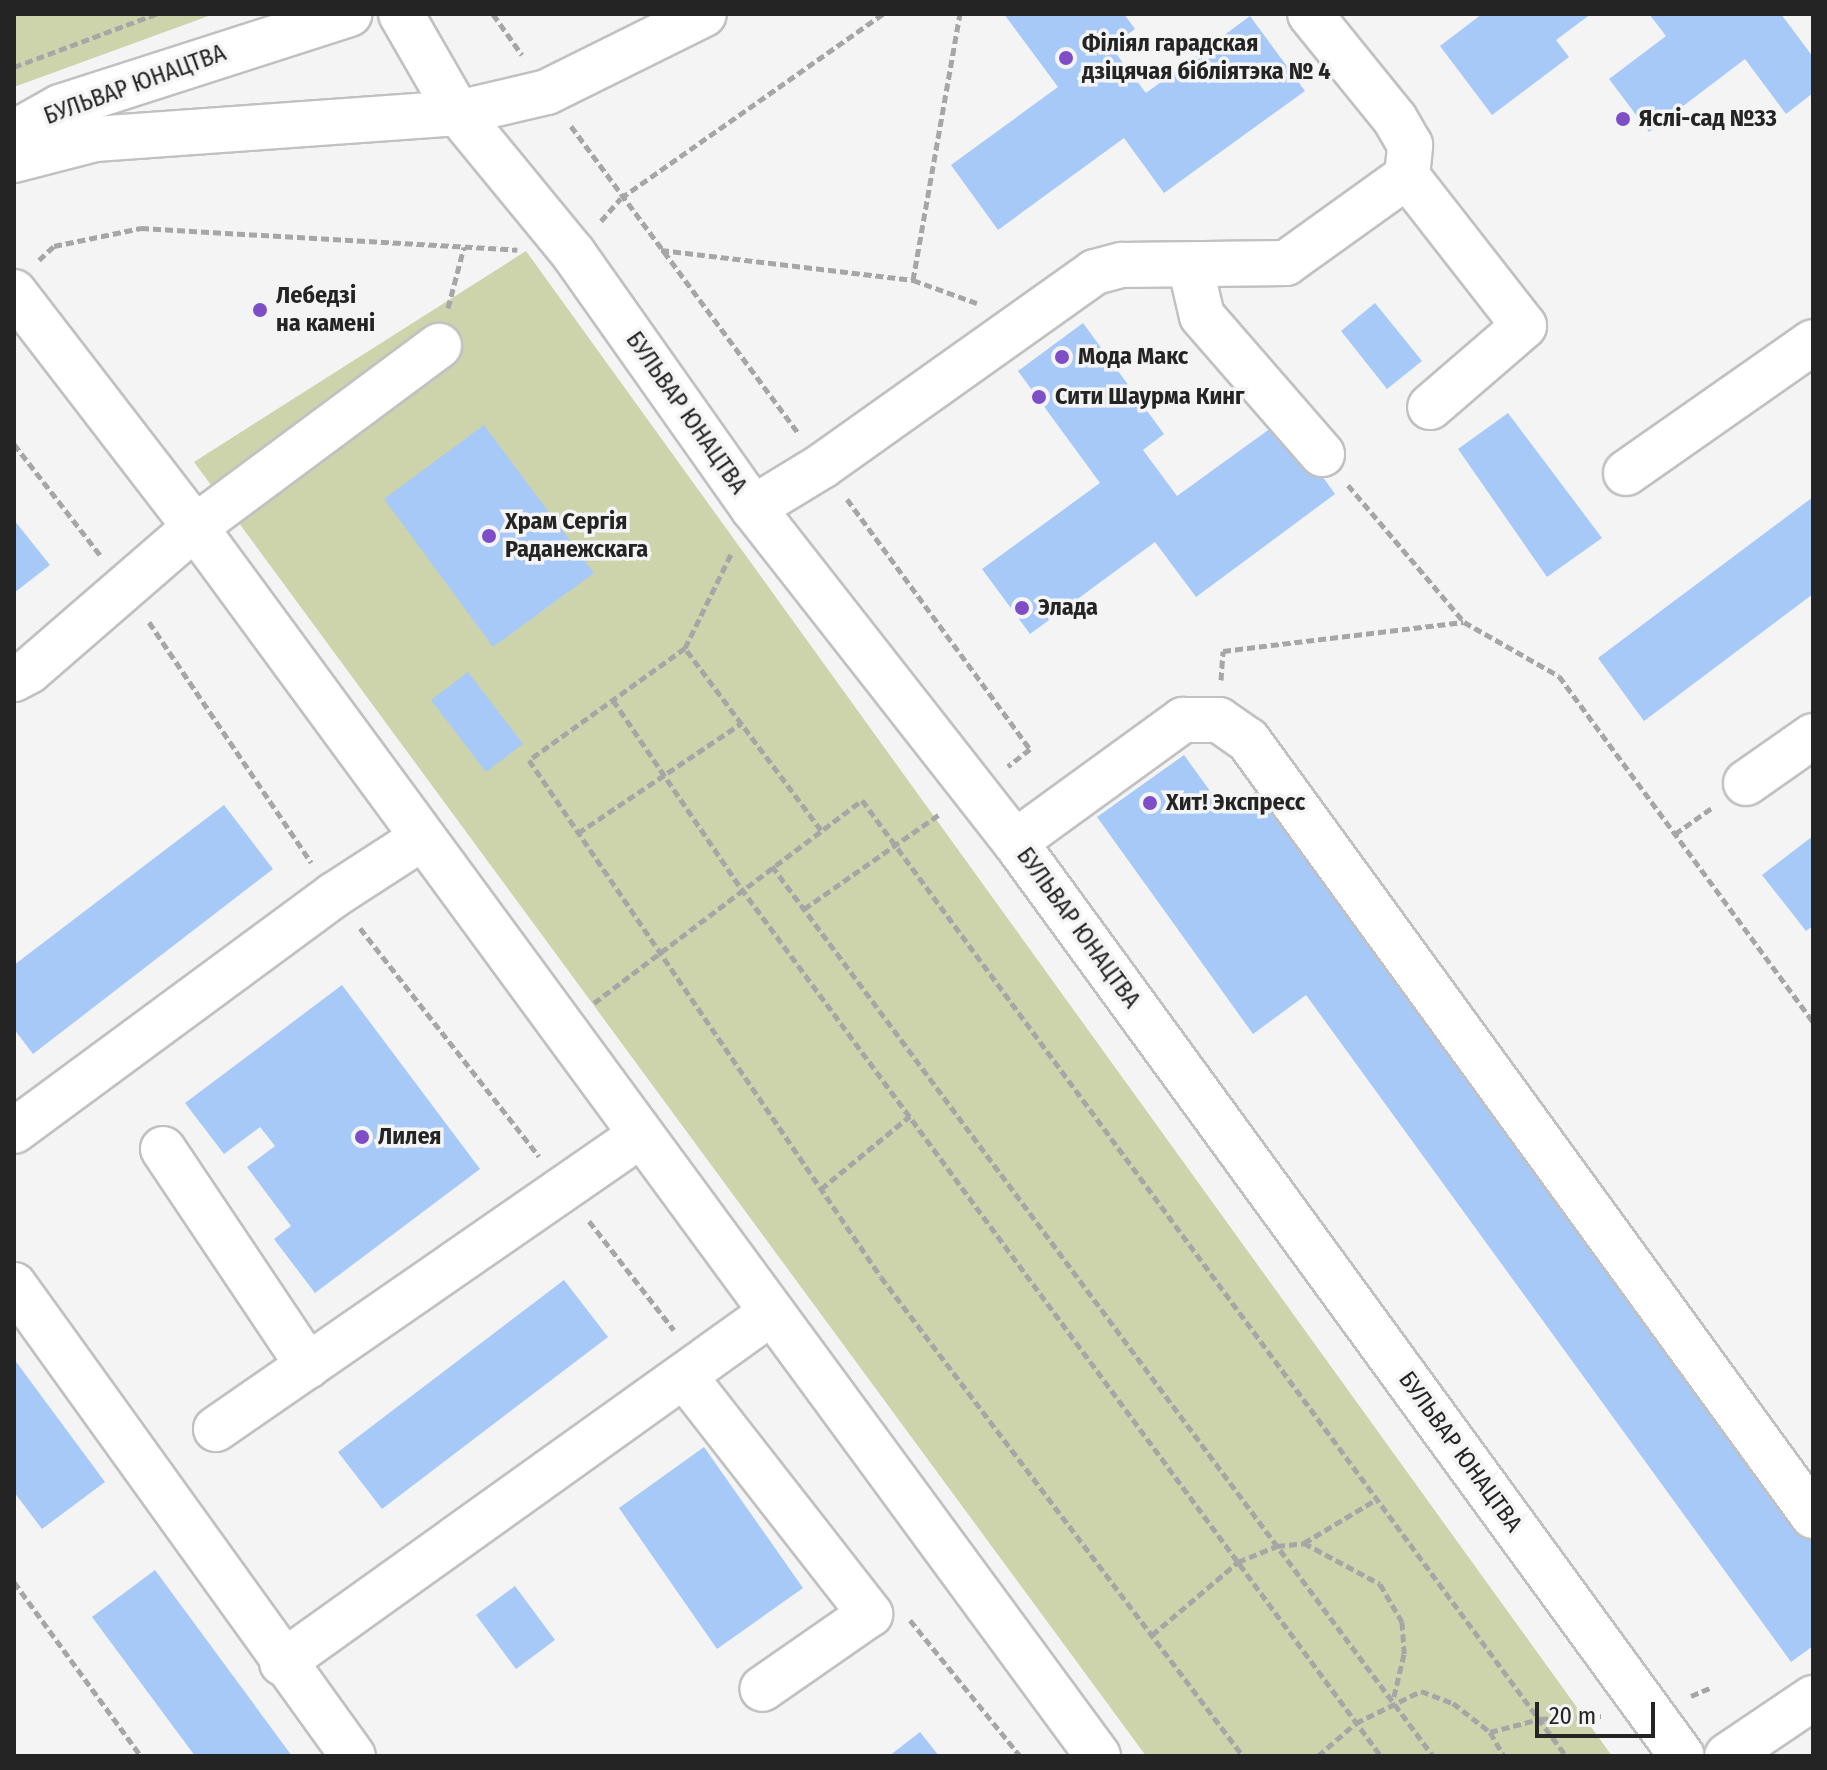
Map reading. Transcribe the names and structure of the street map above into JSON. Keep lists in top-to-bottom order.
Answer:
{
  "streets": {
    "street": ["БУЛЬВАР ЮНАЦТВА"]
  },
  "places": [
    "Філіял гарадская дзіцячая бібліятэка № 4",
    "Яслі-сад №33",
    "Лебедзі на камені",
    "Мода Макс",
    "Сити Шаурма Кинг",
    "Храм Сергія Раданежскага",
    "Элада",
    "Хит! Экспресс",
    "Лилея"
  ],
  "scale_bar": "20 m"
}
